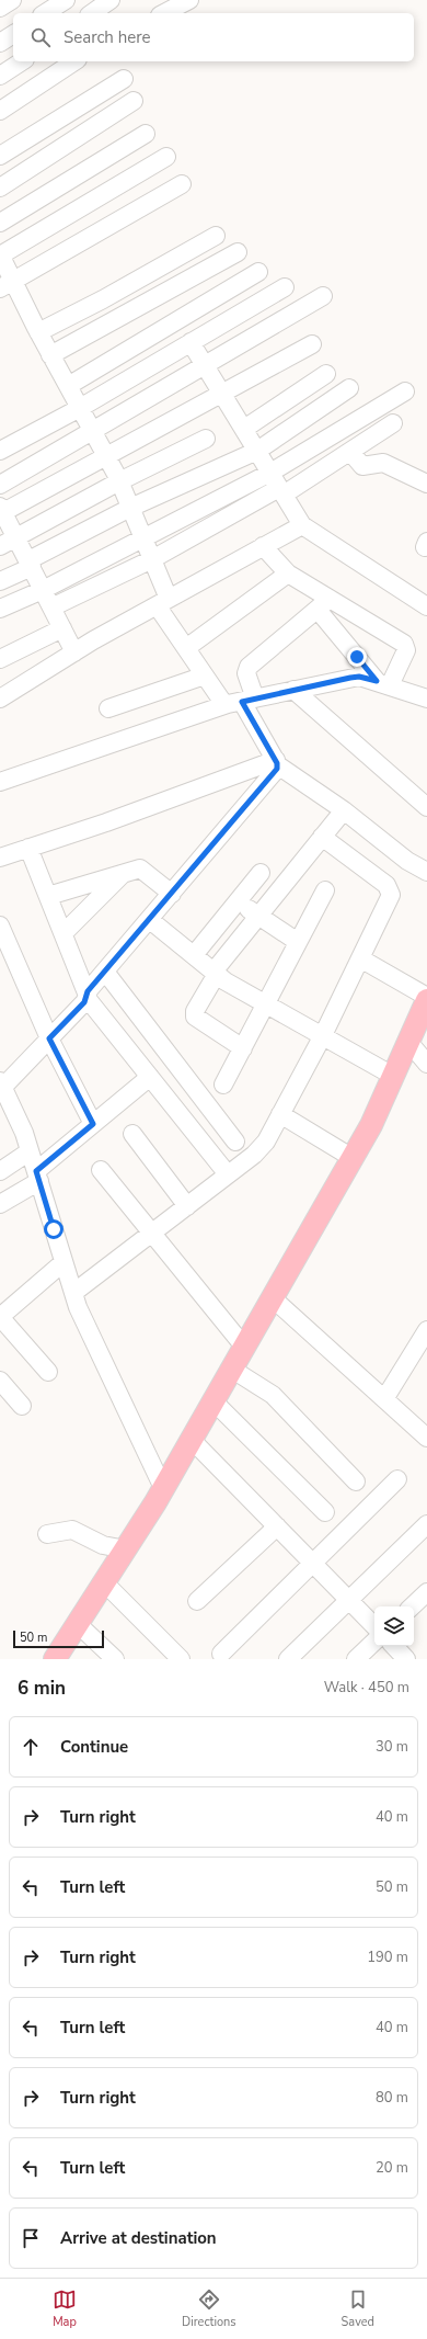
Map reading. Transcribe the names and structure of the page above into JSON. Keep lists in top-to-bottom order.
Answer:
{
  "scale_bar": "50 m",
  "page": {
    "search": "Search here",
    "scale": "50 m",
    "heading": ["6 min", "Walk · 450 m"],
    "list": [
      ["Continue", "30 m"],
      ["Turn right", "40 m"],
      ["Turn left", "50 m"],
      ["Turn right", "190 m"],
      ["Turn left", "40 m"],
      ["Turn right", "80 m"],
      ["Turn left", "20 m"],
      "Arrive at destination"
    ],
    "nav": ["Map", "Directions", "Saved"]
  }
}
